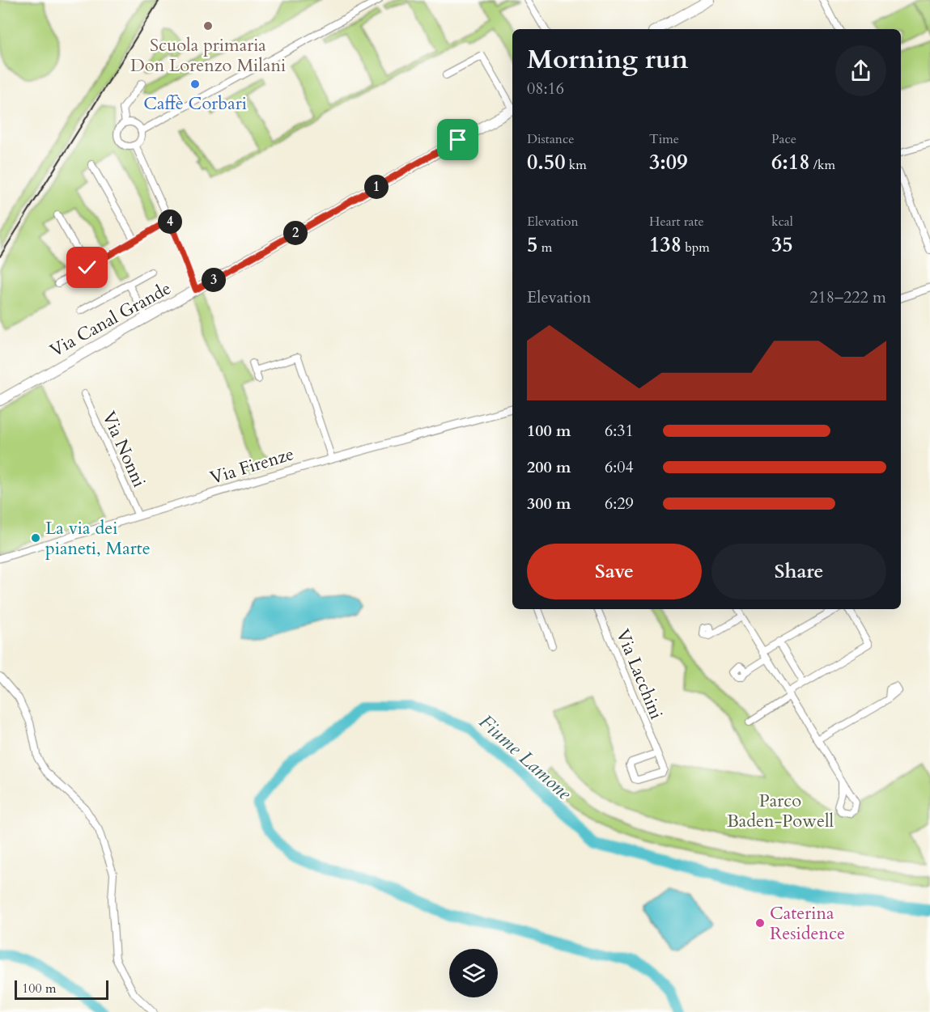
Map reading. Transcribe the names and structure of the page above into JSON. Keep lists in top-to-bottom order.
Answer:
{
  "streets": {
    "main road": ["Via Canal Grande"],
    "street": ["Via Nonni", "Via Firenze", "Via Lacchini"]
  },
  "crossings": [
    ["Via Nonni", "Via Firenze"]
  ],
  "water": ["Fiume Lamone"],
  "parks": ["Parco Baden-Powell"],
  "places": [
    "Scuola primaria Don Lorenzo Milani",
    "Caffè Corbari",
    "La via dei pianeti, Marte",
    "Caterina Residence"
  ],
  "scale_bar": "100 m",
  "page": {
    "heading": ["Morning run", "08:16"],
    "stats": [
      ["Distance", "0.50 km"],
      ["Time", "3:09"],
      ["Pace", "6:18 /km"],
      ["Elevation", "5 m"],
      ["Heart rate", "138 bpm"],
      ["kcal", "35"]
    ],
    "pins": [
      "1",
      "4",
      "2",
      "3"
    ],
    "chart": ["Elevation", "218–222 m"],
    "list": [
      {
        "name": "100 m",
        "note": "6:31"
      },
      {
        "name": "200 m",
        "note": "6:04"
      },
      {
        "name": "300 m",
        "note": "6:29"
      }
    ],
    "buttons": ["Save", "Share"],
    "scale": "100 m"
  }
}
